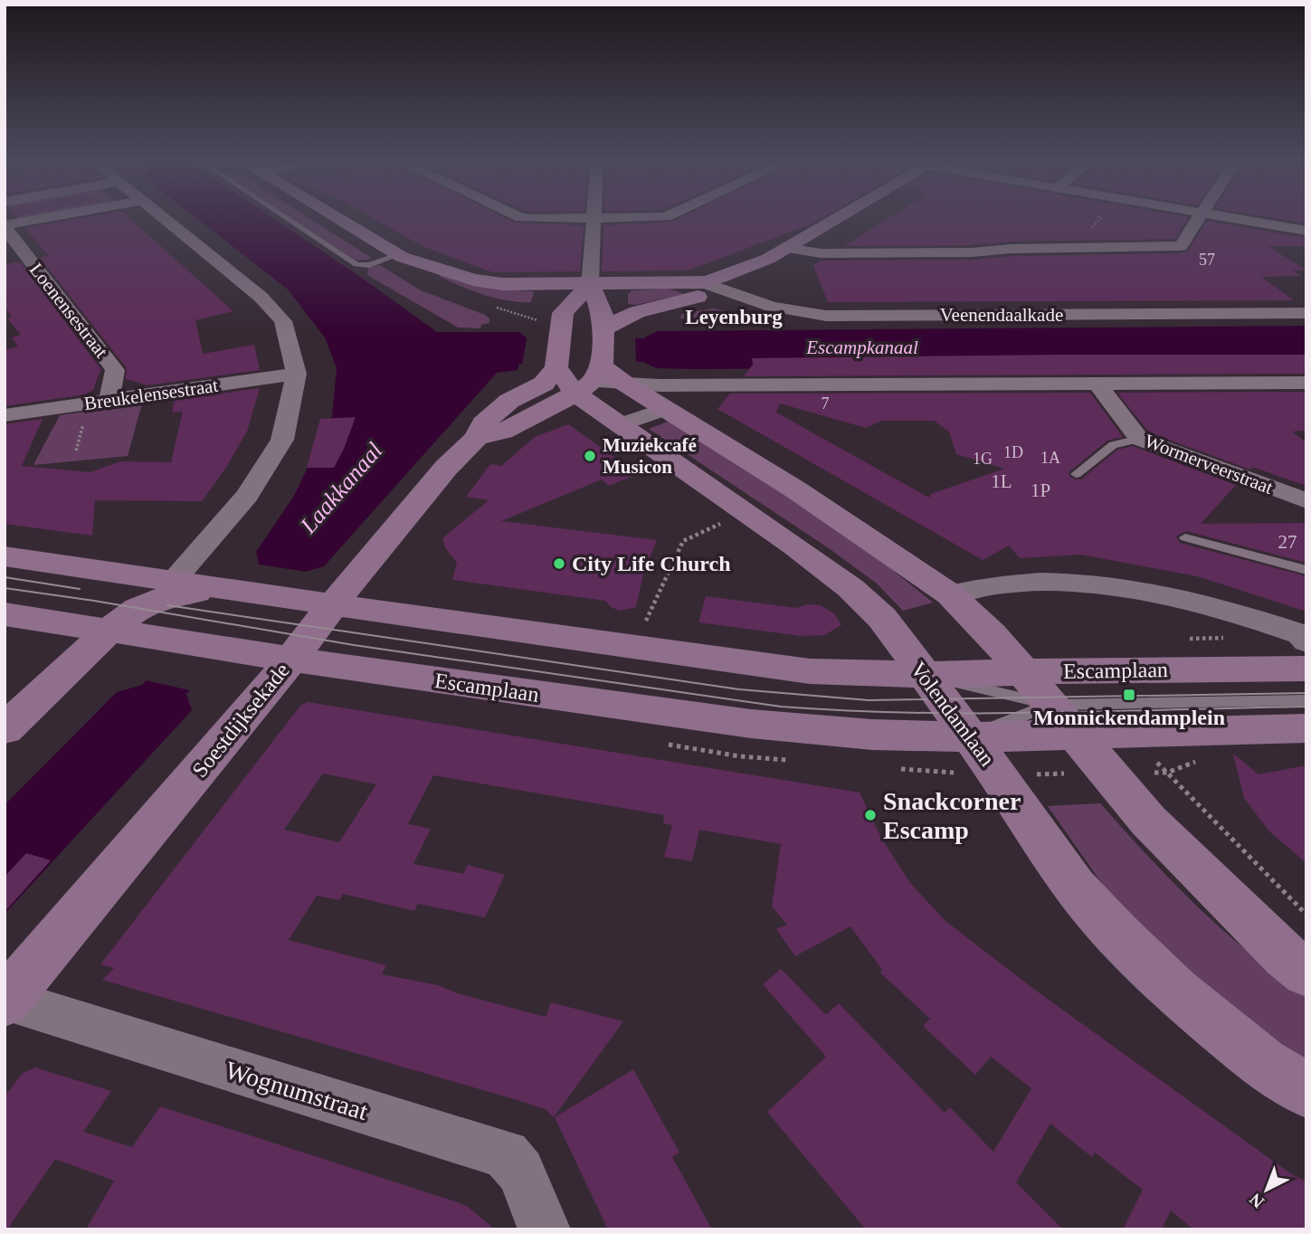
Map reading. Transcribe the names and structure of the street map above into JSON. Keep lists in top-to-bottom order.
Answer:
{
  "streets": {
    "street": [
      "Loenensestraat",
      "Veenendaalkade",
      "Breukelensestraat",
      "Wormerveerstraat",
      "Escamplaan",
      "Volendamlaan",
      "Soestdijksekade",
      "Wognumstraat"
    ]
  },
  "crossings": [
    ["Loenensestraat", "Breukelensestraat"],
    ["Escamplaan", "Volendamlaan"],
    ["Escamplaan", "Soestdijksekade"],
    ["Volendamlaan", "Soestdijksekade"],
    ["Soestdijksekade", "Wognumstraat"]
  ],
  "districts": ["Leyenburg"],
  "water": ["Escampkanaal", "Laakkanaal"],
  "places": {
    "other": ["Muziekcafé Musicon", "City Life Church", "Snackcorner Escamp"],
    "transit": ["Monnickendamplein"]
  },
  "house_numbers": [
    "57",
    "7",
    "1D",
    "1A",
    "1G",
    "1L",
    "1P",
    "27"
  ],
  "north": "bottom left"
}
